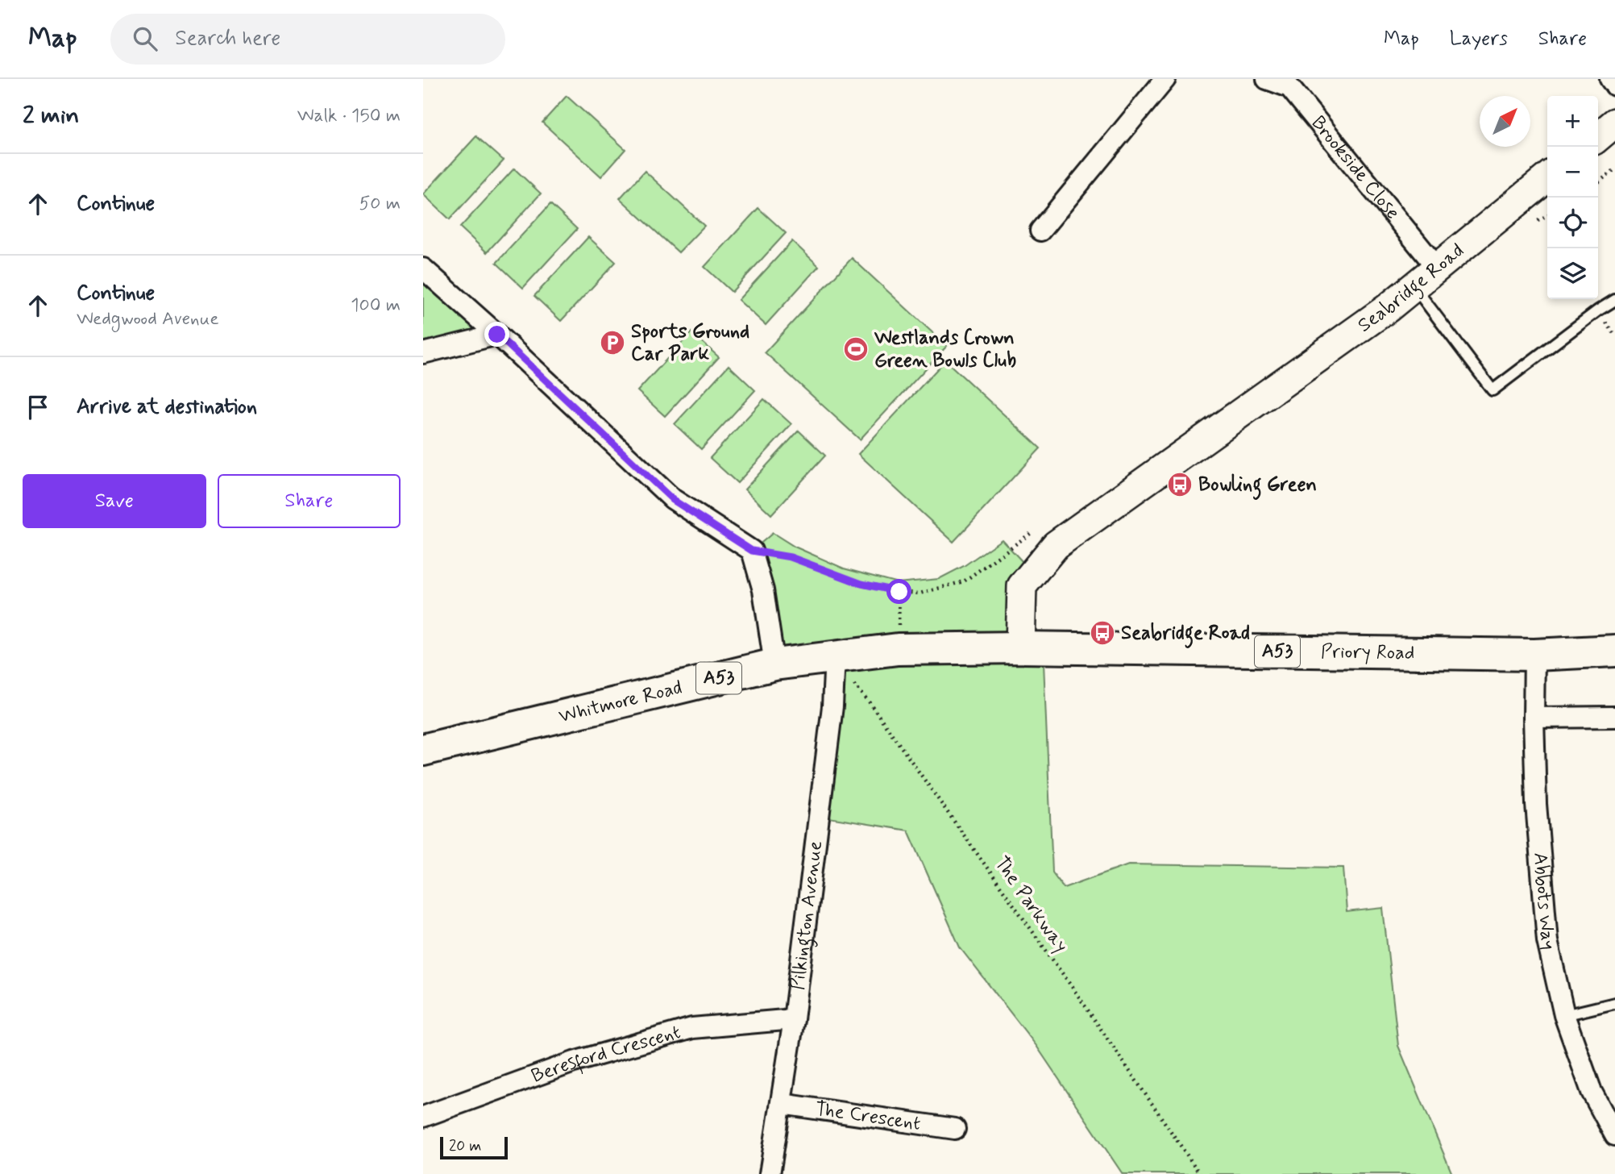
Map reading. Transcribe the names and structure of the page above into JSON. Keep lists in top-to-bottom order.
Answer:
{
  "streets": {
    "highway": ["A53", "Priory Road", "Whitmore Road"],
    "main road": ["Seabridge Road"],
    "street": [
      "Brookside Close",
      "Abbots Way",
      "Pilkington Avenue",
      "Beresford Crescent",
      "The Crescent"
    ],
    "path": ["The Parkway"]
  },
  "crossings": [
    ["Brookside Close", "Seabridge Road"],
    ["Seabridge Road", "Priory Road"],
    ["Seabridge Road", "Whitmore Road"],
    ["Priory Road", "Whitmore Road"],
    ["Priory Road", "Abbots Way"],
    ["Whitmore Road", "The Parkway"],
    ["Whitmore Road", "Pilkington Avenue"],
    ["The Parkway", "Pilkington Avenue"],
    ["Pilkington Avenue", "Beresford Crescent"],
    ["Pilkington Avenue", "The Crescent"]
  ],
  "places": {
    "parking": ["Sports Ground Car Park"],
    "sports": ["Westlands Crown Green Bowls Club"],
    "bus stop": ["Bowling Green", "Seabridge Road"]
  },
  "scale_bar": "20 m",
  "north": "top right",
  "page": {
    "header": "Map",
    "search": "Search here",
    "nav": ["Map", "Layers", "Share"],
    "heading": ["2 min", "Walk · 150 m"],
    "map_buttons": ["+", "−"],
    "list": [
      ["Continue", "50 m"],
      ["Continue", "Wedgwood Avenue", "100 m"],
      "Arrive at destination"
    ],
    "buttons": ["Save", "Share"],
    "scale": "20 m"
  }
}
